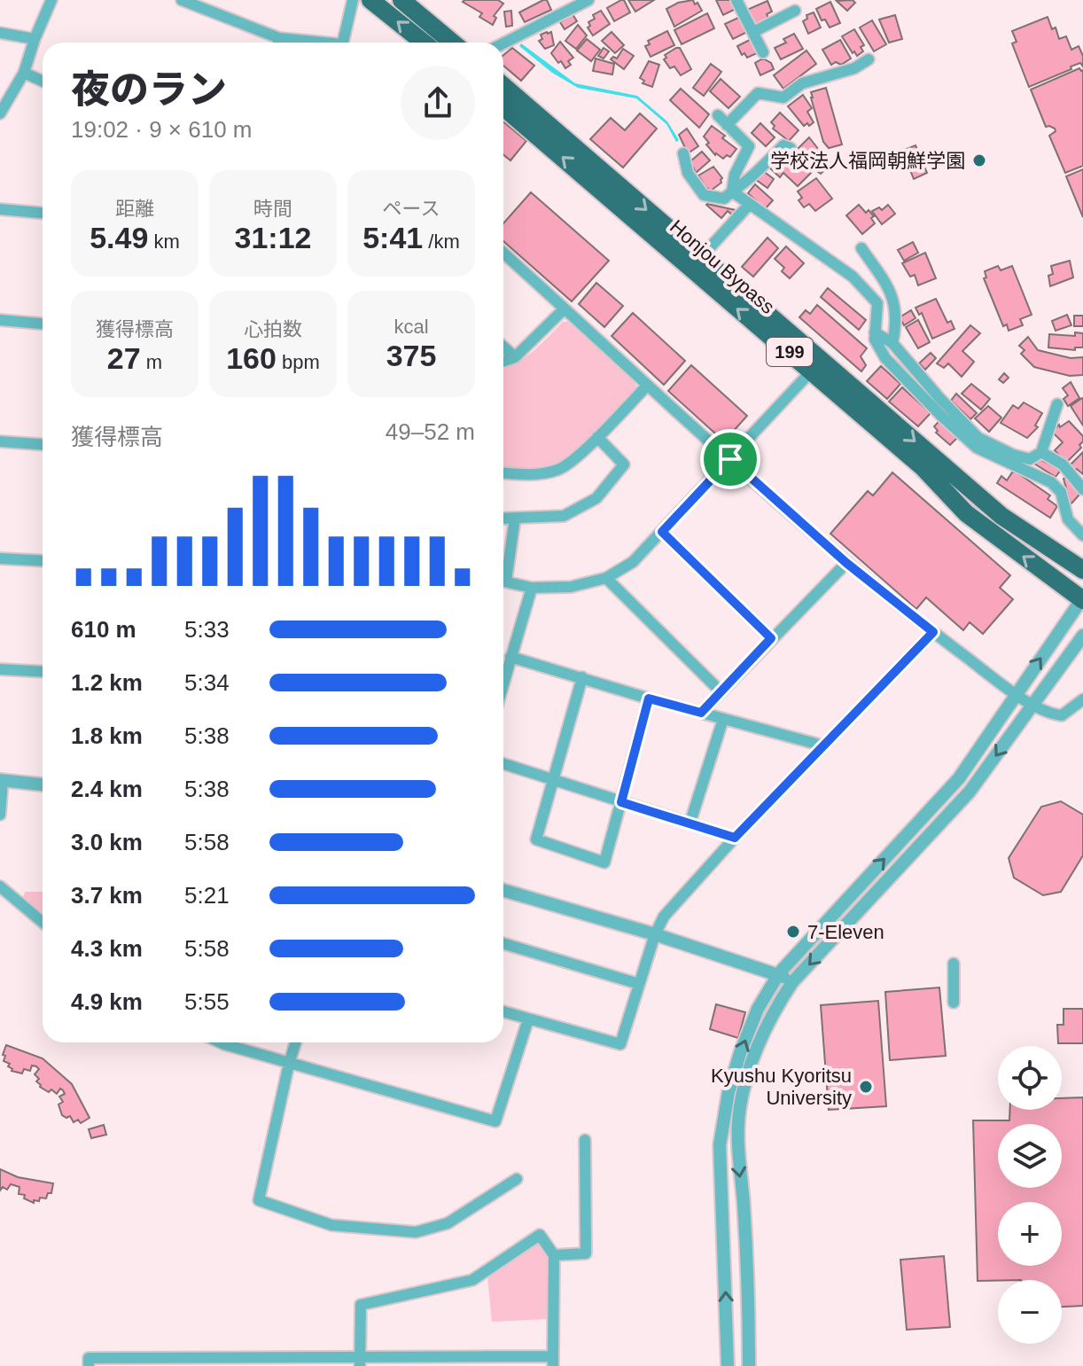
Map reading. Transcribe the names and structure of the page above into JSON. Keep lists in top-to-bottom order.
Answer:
{
  "streets": {
    "highway": ["Honjou Bypass", "199"]
  },
  "places": ["学校法人福岡朝鮮学園", "7-Eleven", "Kyushu Kyoritsu University"],
  "page": {
    "heading": ["夜のラン", "19:02 · 9 × 610 m"],
    "stats": [
      ["距離", "5.49 km"],
      ["時間", "31:12"],
      ["ペース", "5:41 /km"],
      ["獲得標高", "27 m"],
      ["心拍数", "160 bpm"],
      ["kcal", "375"]
    ],
    "chart": ["獲得標高", "49–52 m"],
    "list": [
      {
        "name": "610 m",
        "note": "5:33"
      },
      {
        "name": "1.2 km",
        "note": "5:34"
      },
      {
        "name": "1.8 km",
        "note": "5:38"
      },
      {
        "name": "2.4 km",
        "note": "5:38"
      },
      {
        "name": "3.0 km",
        "note": "5:58"
      },
      {
        "name": "3.7 km",
        "note": "5:21"
      },
      {
        "name": "4.3 km",
        "note": "5:58"
      },
      {
        "name": "4.9 km",
        "note": "5:55"
      }
    ],
    "map_buttons": ["+", "−"]
  }
}
